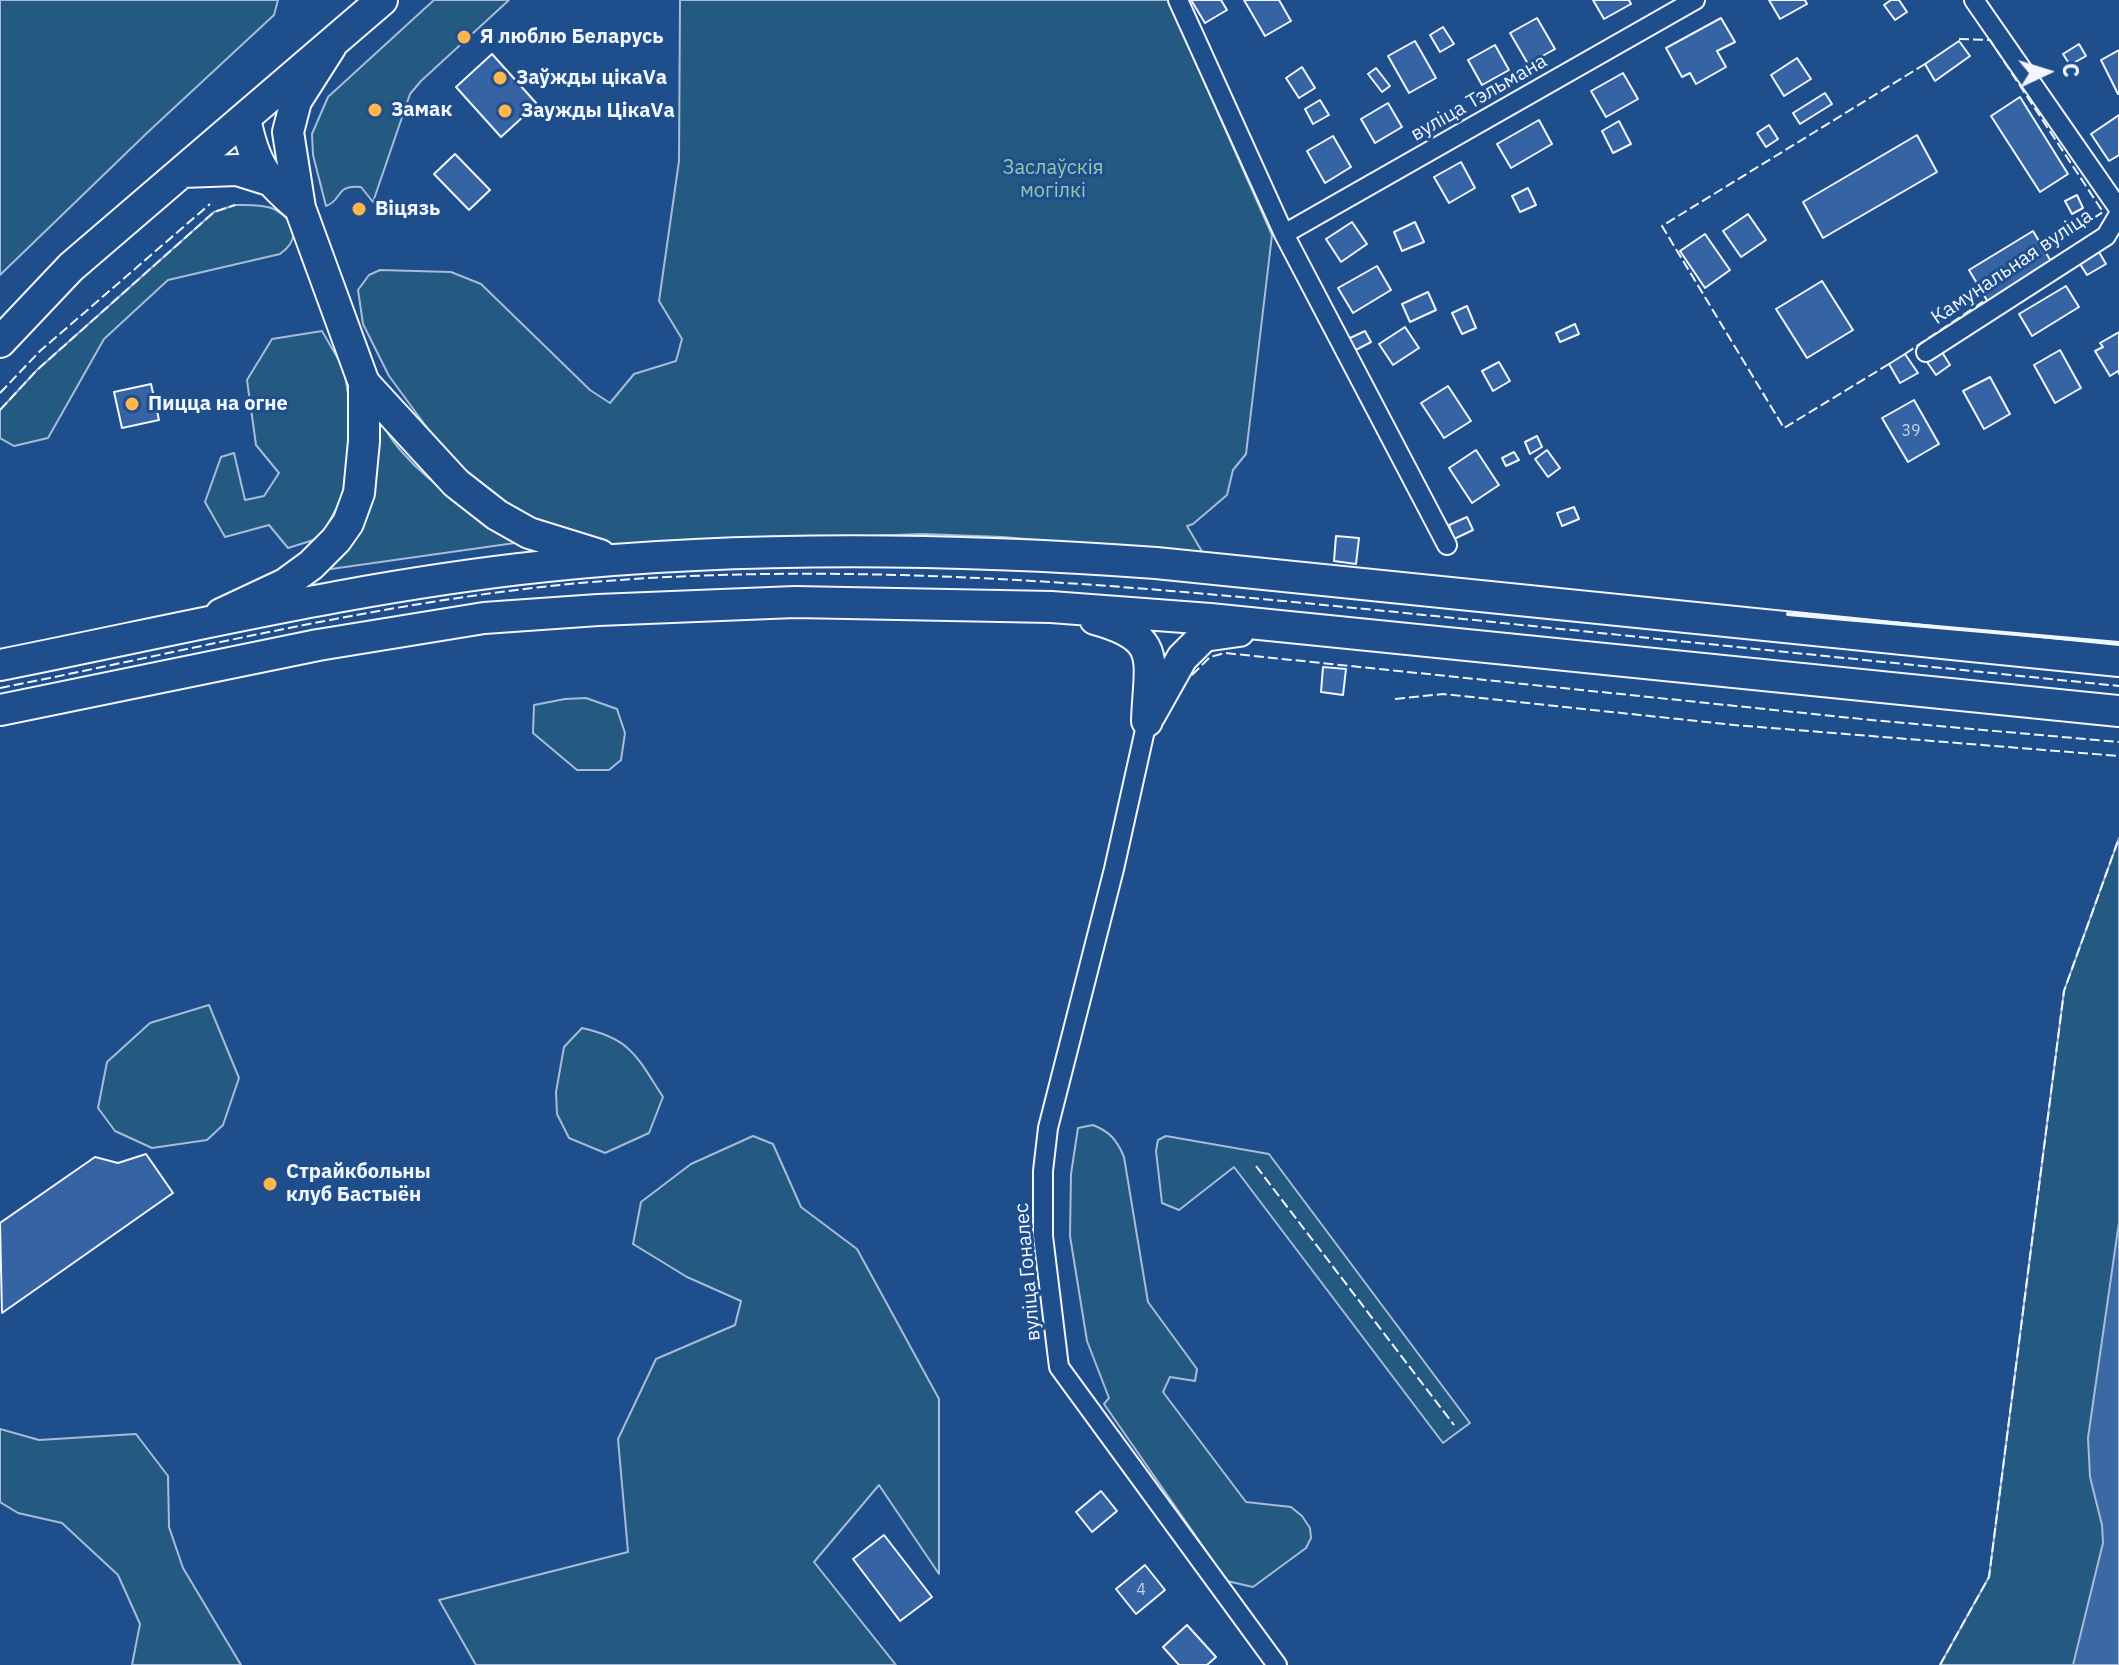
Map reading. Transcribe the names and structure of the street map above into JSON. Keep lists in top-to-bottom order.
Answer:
{
  "streets": {
    "street": ["вуліца Тэльмана", "Камунальная вуліца", "вуліца Гоналес"]
  },
  "parks": ["Заслаўскія могілкі"],
  "places": [
    "Я люблю Беларусь",
    "Заўжды цікаVа",
    "Замак",
    "Заужды ЦікаVа",
    "Віцязь",
    "Пицца на огне",
    "Страйкбольны клуб Бастыён"
  ],
  "house_numbers": ["39", "4"],
  "north": "right"
}
